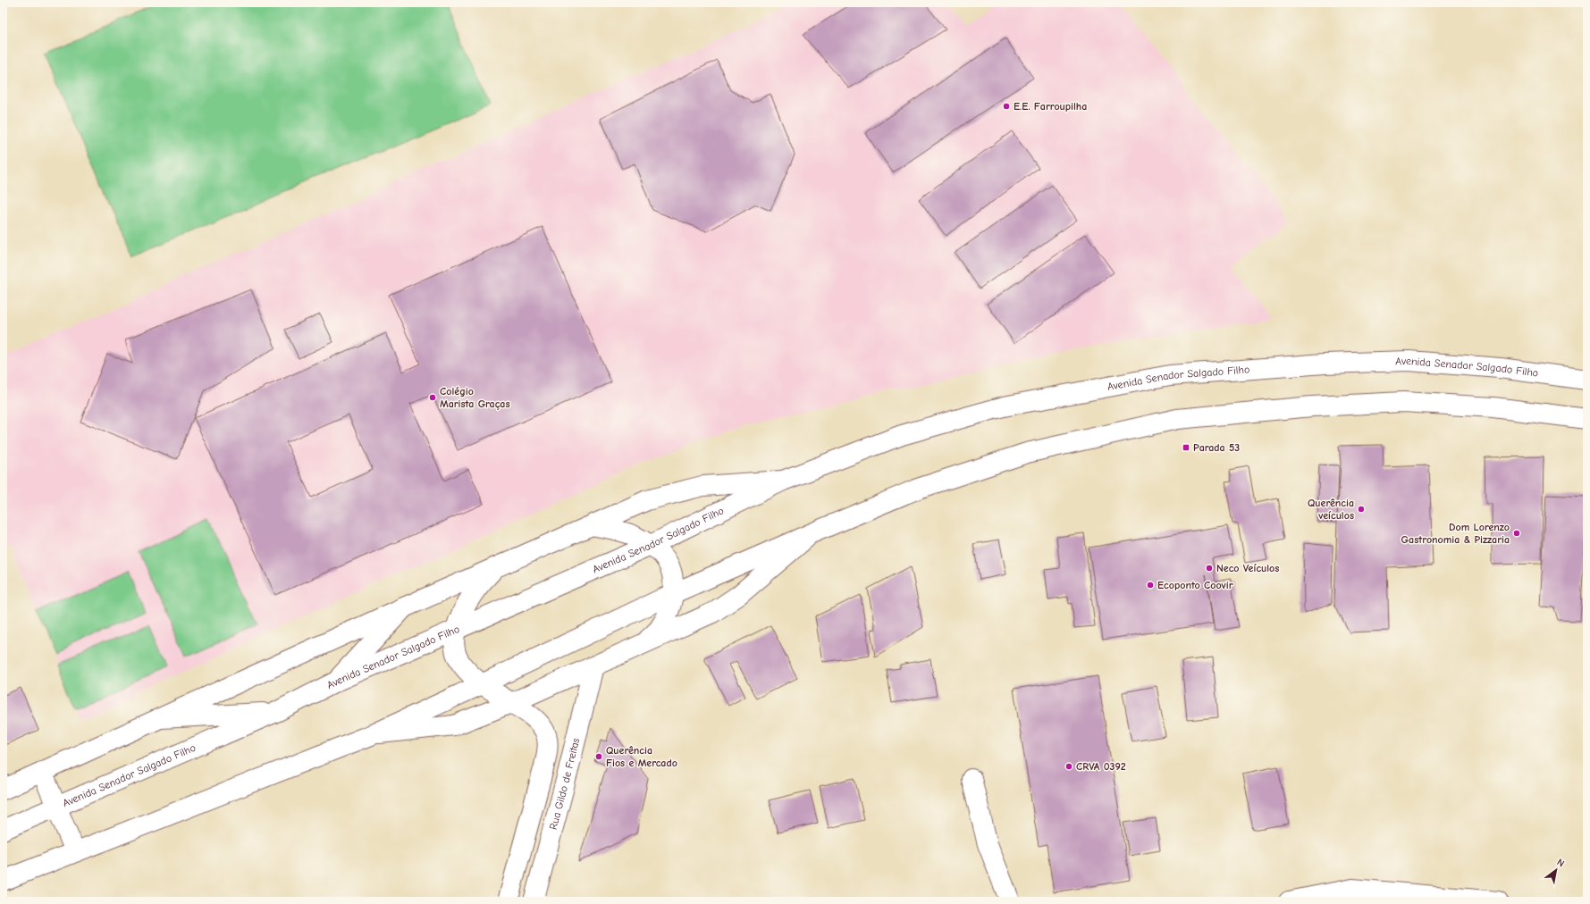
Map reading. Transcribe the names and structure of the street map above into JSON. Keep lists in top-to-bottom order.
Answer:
{
  "streets": {
    "main road": ["Avenida Senador Salgado Filho", "Rua Gildo de Freitas"]
  },
  "places": {
    "other": [
      "E.E. Farroupilha",
      "Colégio Marista Graças",
      "Querência veículos",
      "Dom Lorenzo Gastronomia & Pizzaria",
      "Neco Veículos",
      "Ecoponto Coovir",
      "Querência Fios e Mercado",
      "CRVA 0392"
    ],
    "transit": ["Parada 53"]
  },
  "north": "top right"
}
